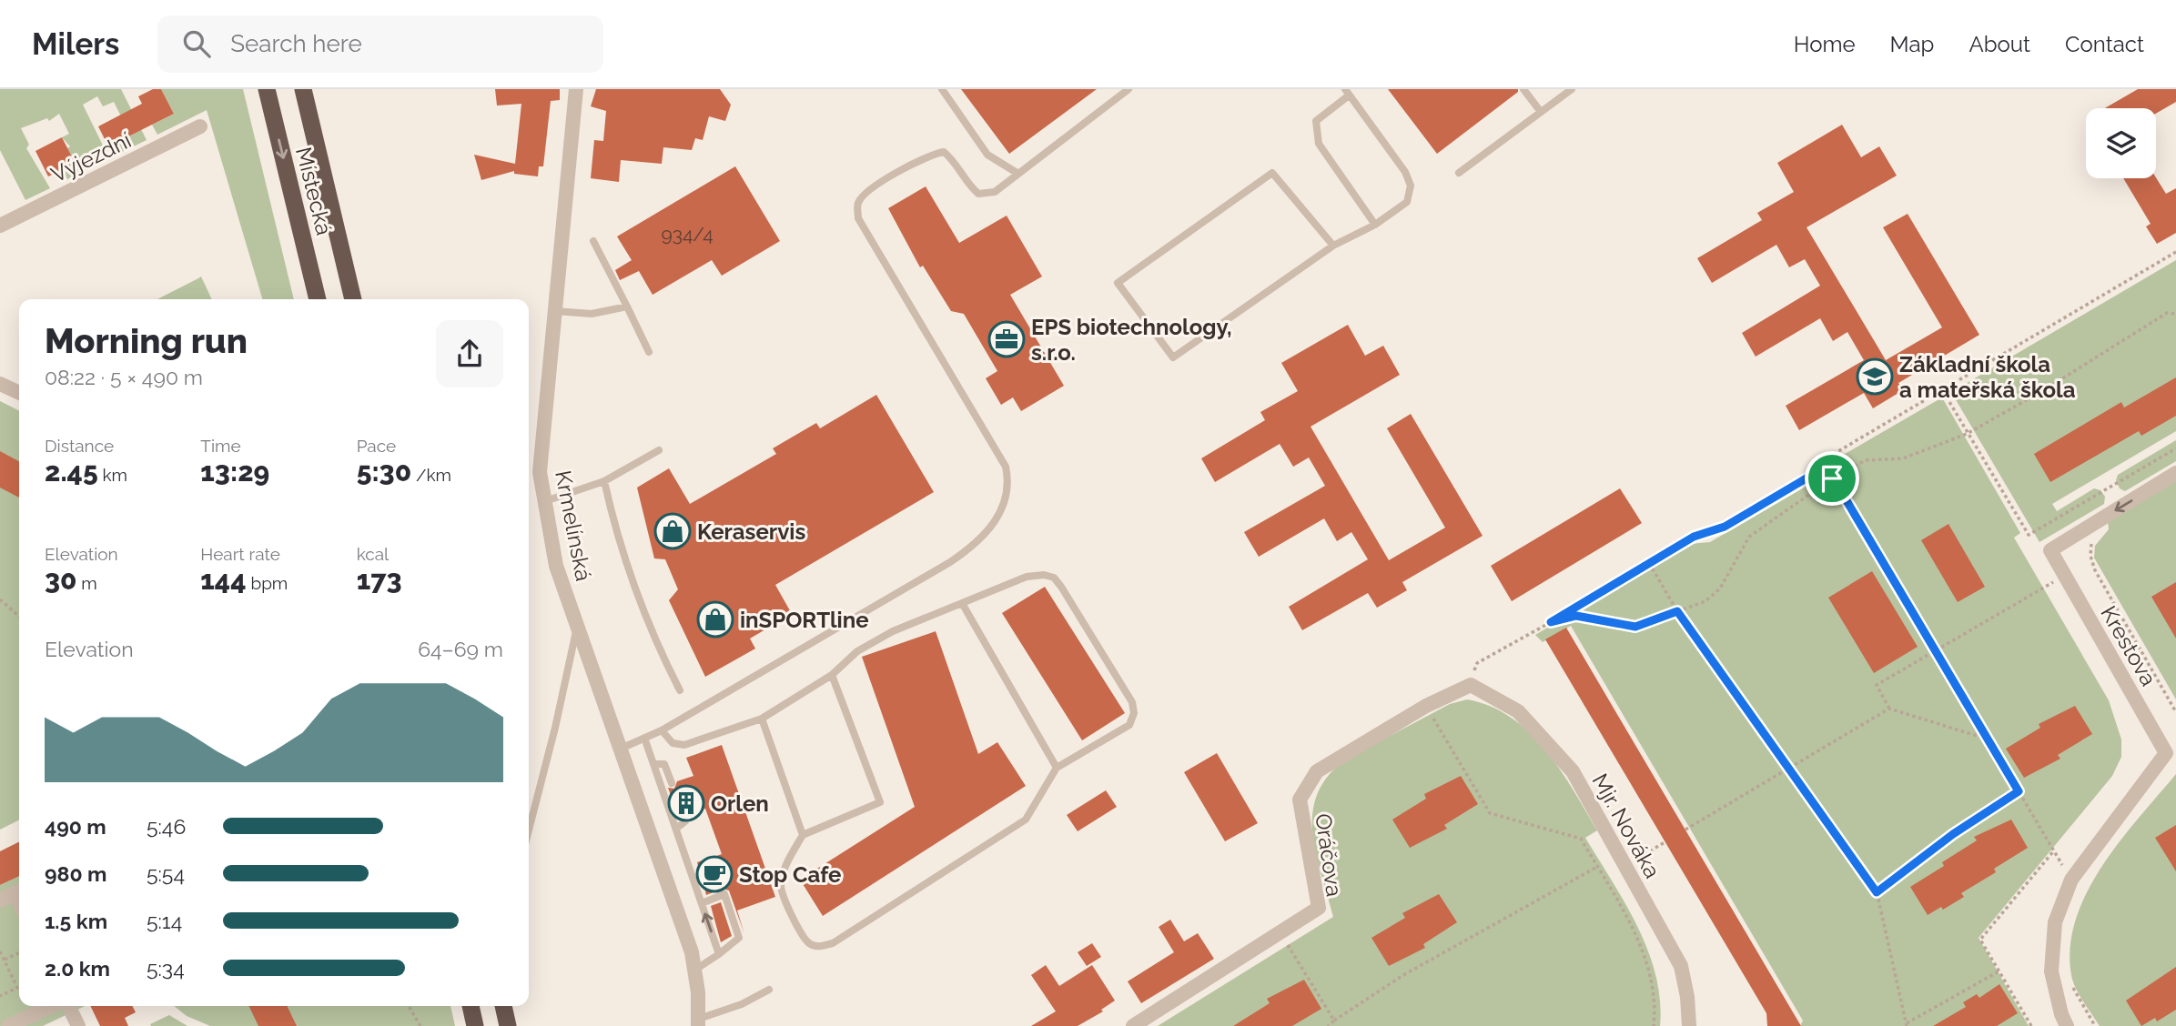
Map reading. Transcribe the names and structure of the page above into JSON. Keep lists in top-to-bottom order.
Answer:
{
  "streets": {
    "highway": ["Místecká"],
    "street": [
      "Výjezdní",
      "Krmelínská",
      "Krestova",
      "Mjr. Nováka",
      "Oráčova"
    ]
  },
  "crossings": [
    ["Mjr. Nováka", "Oráčova"]
  ],
  "places": {
    "office": ["EPS biotechnology, s.r.o."],
    "school or university": ["Základní škola a mateřská škola"],
    "shop": ["Keraservis", "inSPORTline"],
    "building": ["Orlen"],
    "cafe": ["Stop Cafe"]
  },
  "house_numbers": ["934/4"],
  "page": {
    "header": "Milers",
    "search": "Search here",
    "nav": [
      "Home",
      "Map",
      "About",
      "Contact"
    ],
    "heading": ["Morning run", "08:22 · 5 × 490 m"],
    "stats": [
      ["Distance", "2.45 km"],
      ["Time", "13:29"],
      ["Pace", "5:30 /km"],
      ["Elevation", "30 m"],
      ["Heart rate", "144 bpm"],
      ["kcal", "173"]
    ],
    "chart": ["Elevation", "64–69 m"],
    "list": [
      {
        "name": "490 m",
        "note": "5:46"
      },
      {
        "name": "980 m",
        "note": "5:54"
      },
      {
        "name": "1.5 km",
        "note": "5:14"
      },
      {
        "name": "2.0 km",
        "note": "5:34"
      }
    ]
  }
}
